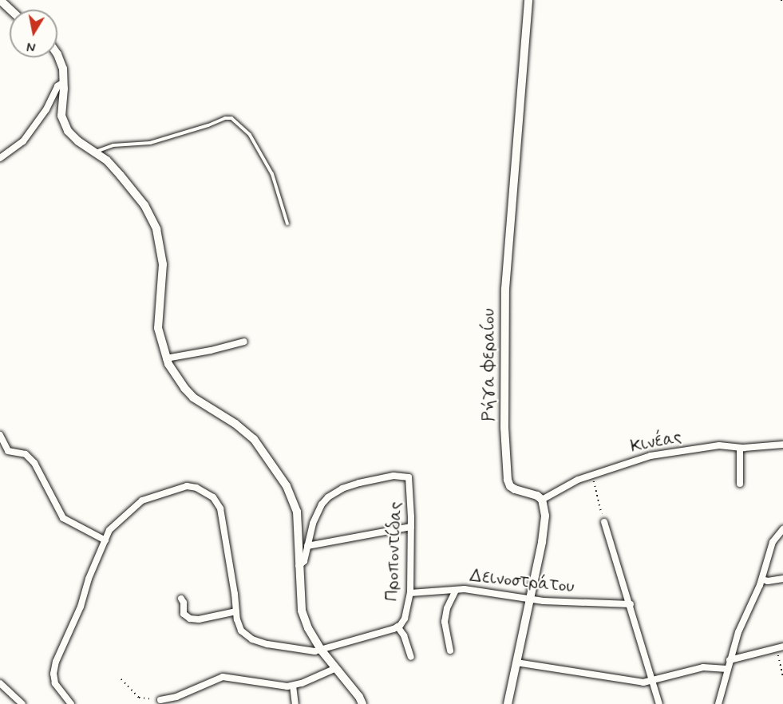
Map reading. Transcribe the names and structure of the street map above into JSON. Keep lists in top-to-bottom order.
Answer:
{
  "streets": {
    "street": [
      "Ρήγα Φεραίου",
      "Κινέας",
      "Προποντίδας",
      "Δεινοστράτου"
    ]
  },
  "crossings": [
    ["Ρήγα Φεραίου", "Κινέας"],
    ["Προποντίδας", "Δεινοστράτου"]
  ],
  "north": "bottom"
}
